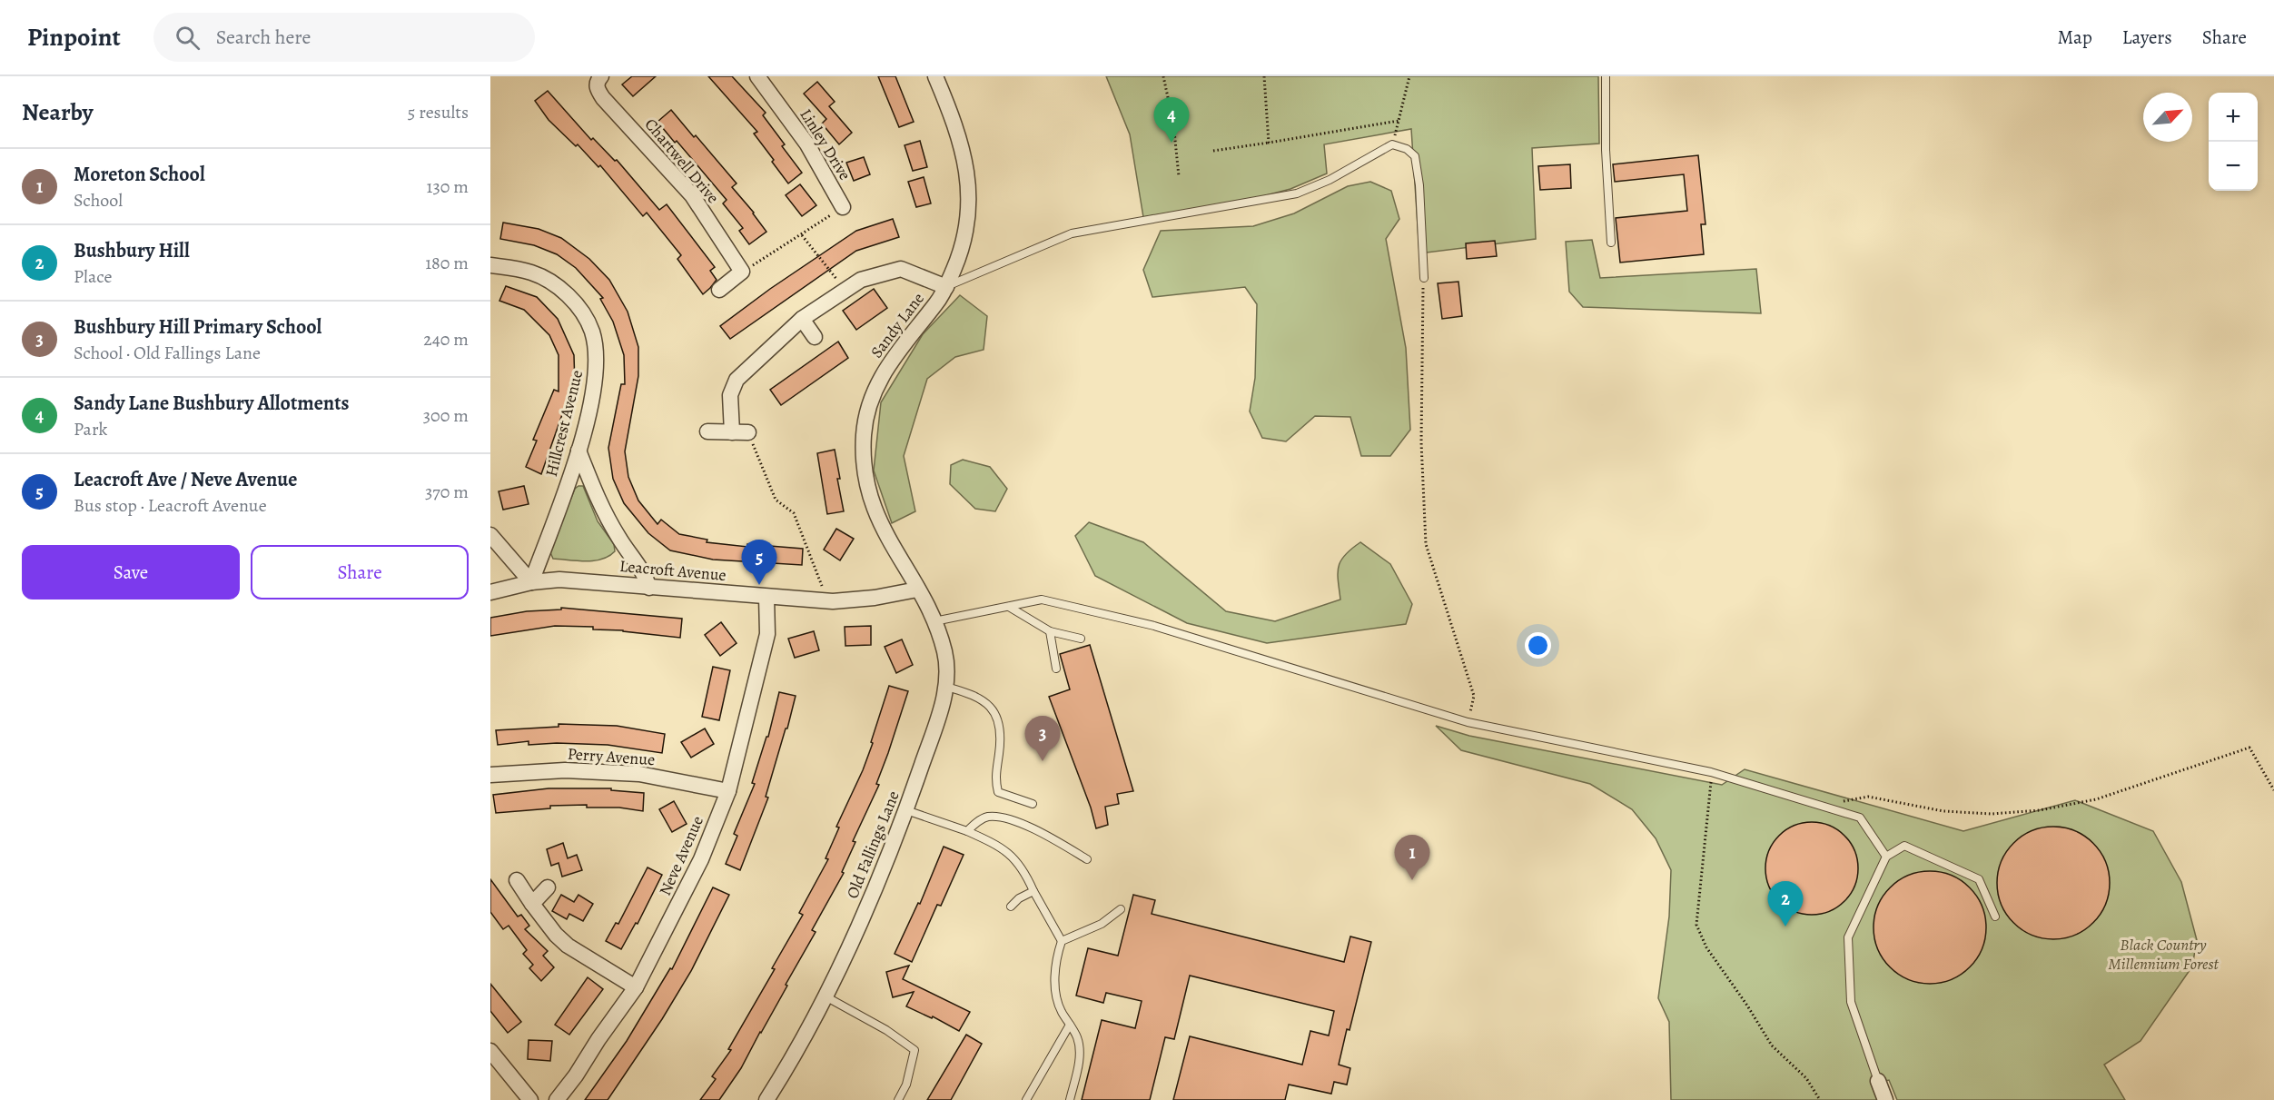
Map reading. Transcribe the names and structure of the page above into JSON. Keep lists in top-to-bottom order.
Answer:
{
  "streets": {
    "street": [
      "Linley Drive",
      "Chartwell Drive",
      "Sandy Lane",
      "Hillcrest Avenue",
      "Leacroft Avenue",
      "Perry Avenue",
      "Old Fallings Lane",
      "Neve Avenue"
    ]
  },
  "crossings": [
    ["Sandy Lane", "Leacroft Avenue"],
    ["Sandy Lane", "Old Fallings Lane"],
    ["Hillcrest Avenue", "Leacroft Avenue"],
    ["Leacroft Avenue", "Old Fallings Lane"],
    ["Leacroft Avenue", "Neve Avenue"],
    ["Perry Avenue", "Neve Avenue"]
  ],
  "parks": ["Black Country Millennium Forest"],
  "north": "top right",
  "page": {
    "header": "Pinpoint",
    "search": "Search here",
    "nav": ["Map", "Layers", "Share"],
    "heading": ["Nearby", "5 results"],
    "map_buttons": ["+", "−"],
    "pins": [
      "4",
      "5",
      "3",
      "1",
      "2"
    ],
    "list": [
      {
        "mark": "1",
        "name": "Moreton School",
        "note": "School",
        "value": "130 m"
      },
      {
        "mark": "2",
        "name": "Bushbury Hill",
        "note": "Place",
        "value": "180 m"
      },
      {
        "mark": "3",
        "name": "Bushbury Hill Primary School",
        "note": "School · Old Fallings Lane",
        "value": "240 m"
      },
      {
        "mark": "4",
        "name": "Sandy Lane Bushbury Allotments",
        "note": "Park",
        "value": "300 m"
      },
      {
        "mark": "5",
        "name": "Leacroft Ave / Neve Avenue",
        "note": "Bus stop · Leacroft Avenue",
        "value": "370 m"
      }
    ],
    "buttons": ["Save", "Share"]
  }
}
